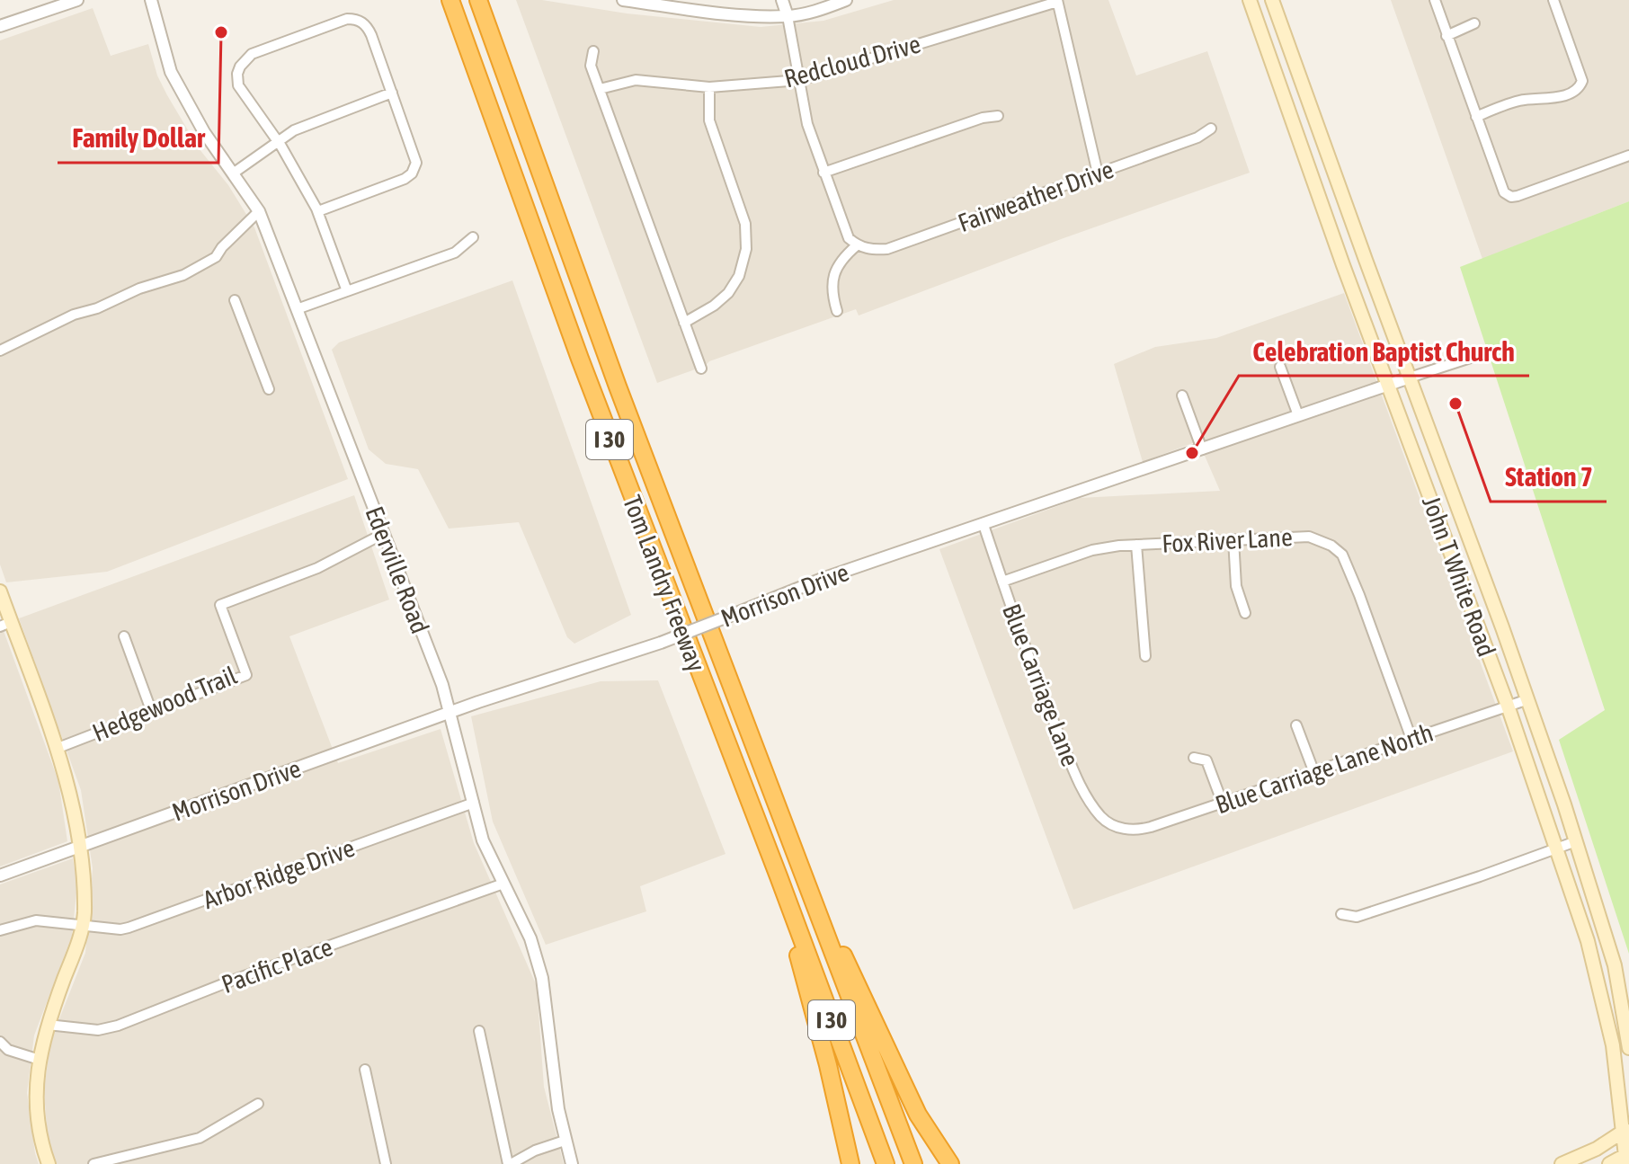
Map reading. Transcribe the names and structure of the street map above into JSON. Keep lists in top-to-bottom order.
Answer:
{
  "streets": {
    "highway": ["I 30", "Tom Landry Freeway"],
    "main road": ["John T White Road"],
    "street": [
      "Redcloud Drive",
      "Fairweather Drive",
      "Fox River Lane",
      "Ederville Road",
      "Morrison Drive",
      "Blue Carriage Lane",
      "Hedgewood Trail",
      "Blue Carriage Lane North",
      "Arbor Ridge Drive",
      "Pacific Place"
    ]
  },
  "crossings": [
    ["Fox River Lane", "Blue Carriage Lane"],
    ["Fox River Lane", "Blue Carriage Lane North"],
    ["Ederville Road", "Morrison Drive"],
    ["Ederville Road", "Hedgewood Trail"],
    ["Ederville Road", "Arbor Ridge Drive"],
    ["Ederville Road", "Pacific Place"],
    ["John T White Road", "Morrison Drive"],
    ["John T White Road", "Blue Carriage Lane North"],
    ["Morrison Drive", "Blue Carriage Lane"],
    ["Blue Carriage Lane", "Blue Carriage Lane North"]
  ],
  "places": ["Family Dollar", "Station 7", "Celebration Baptist Church"]
}
